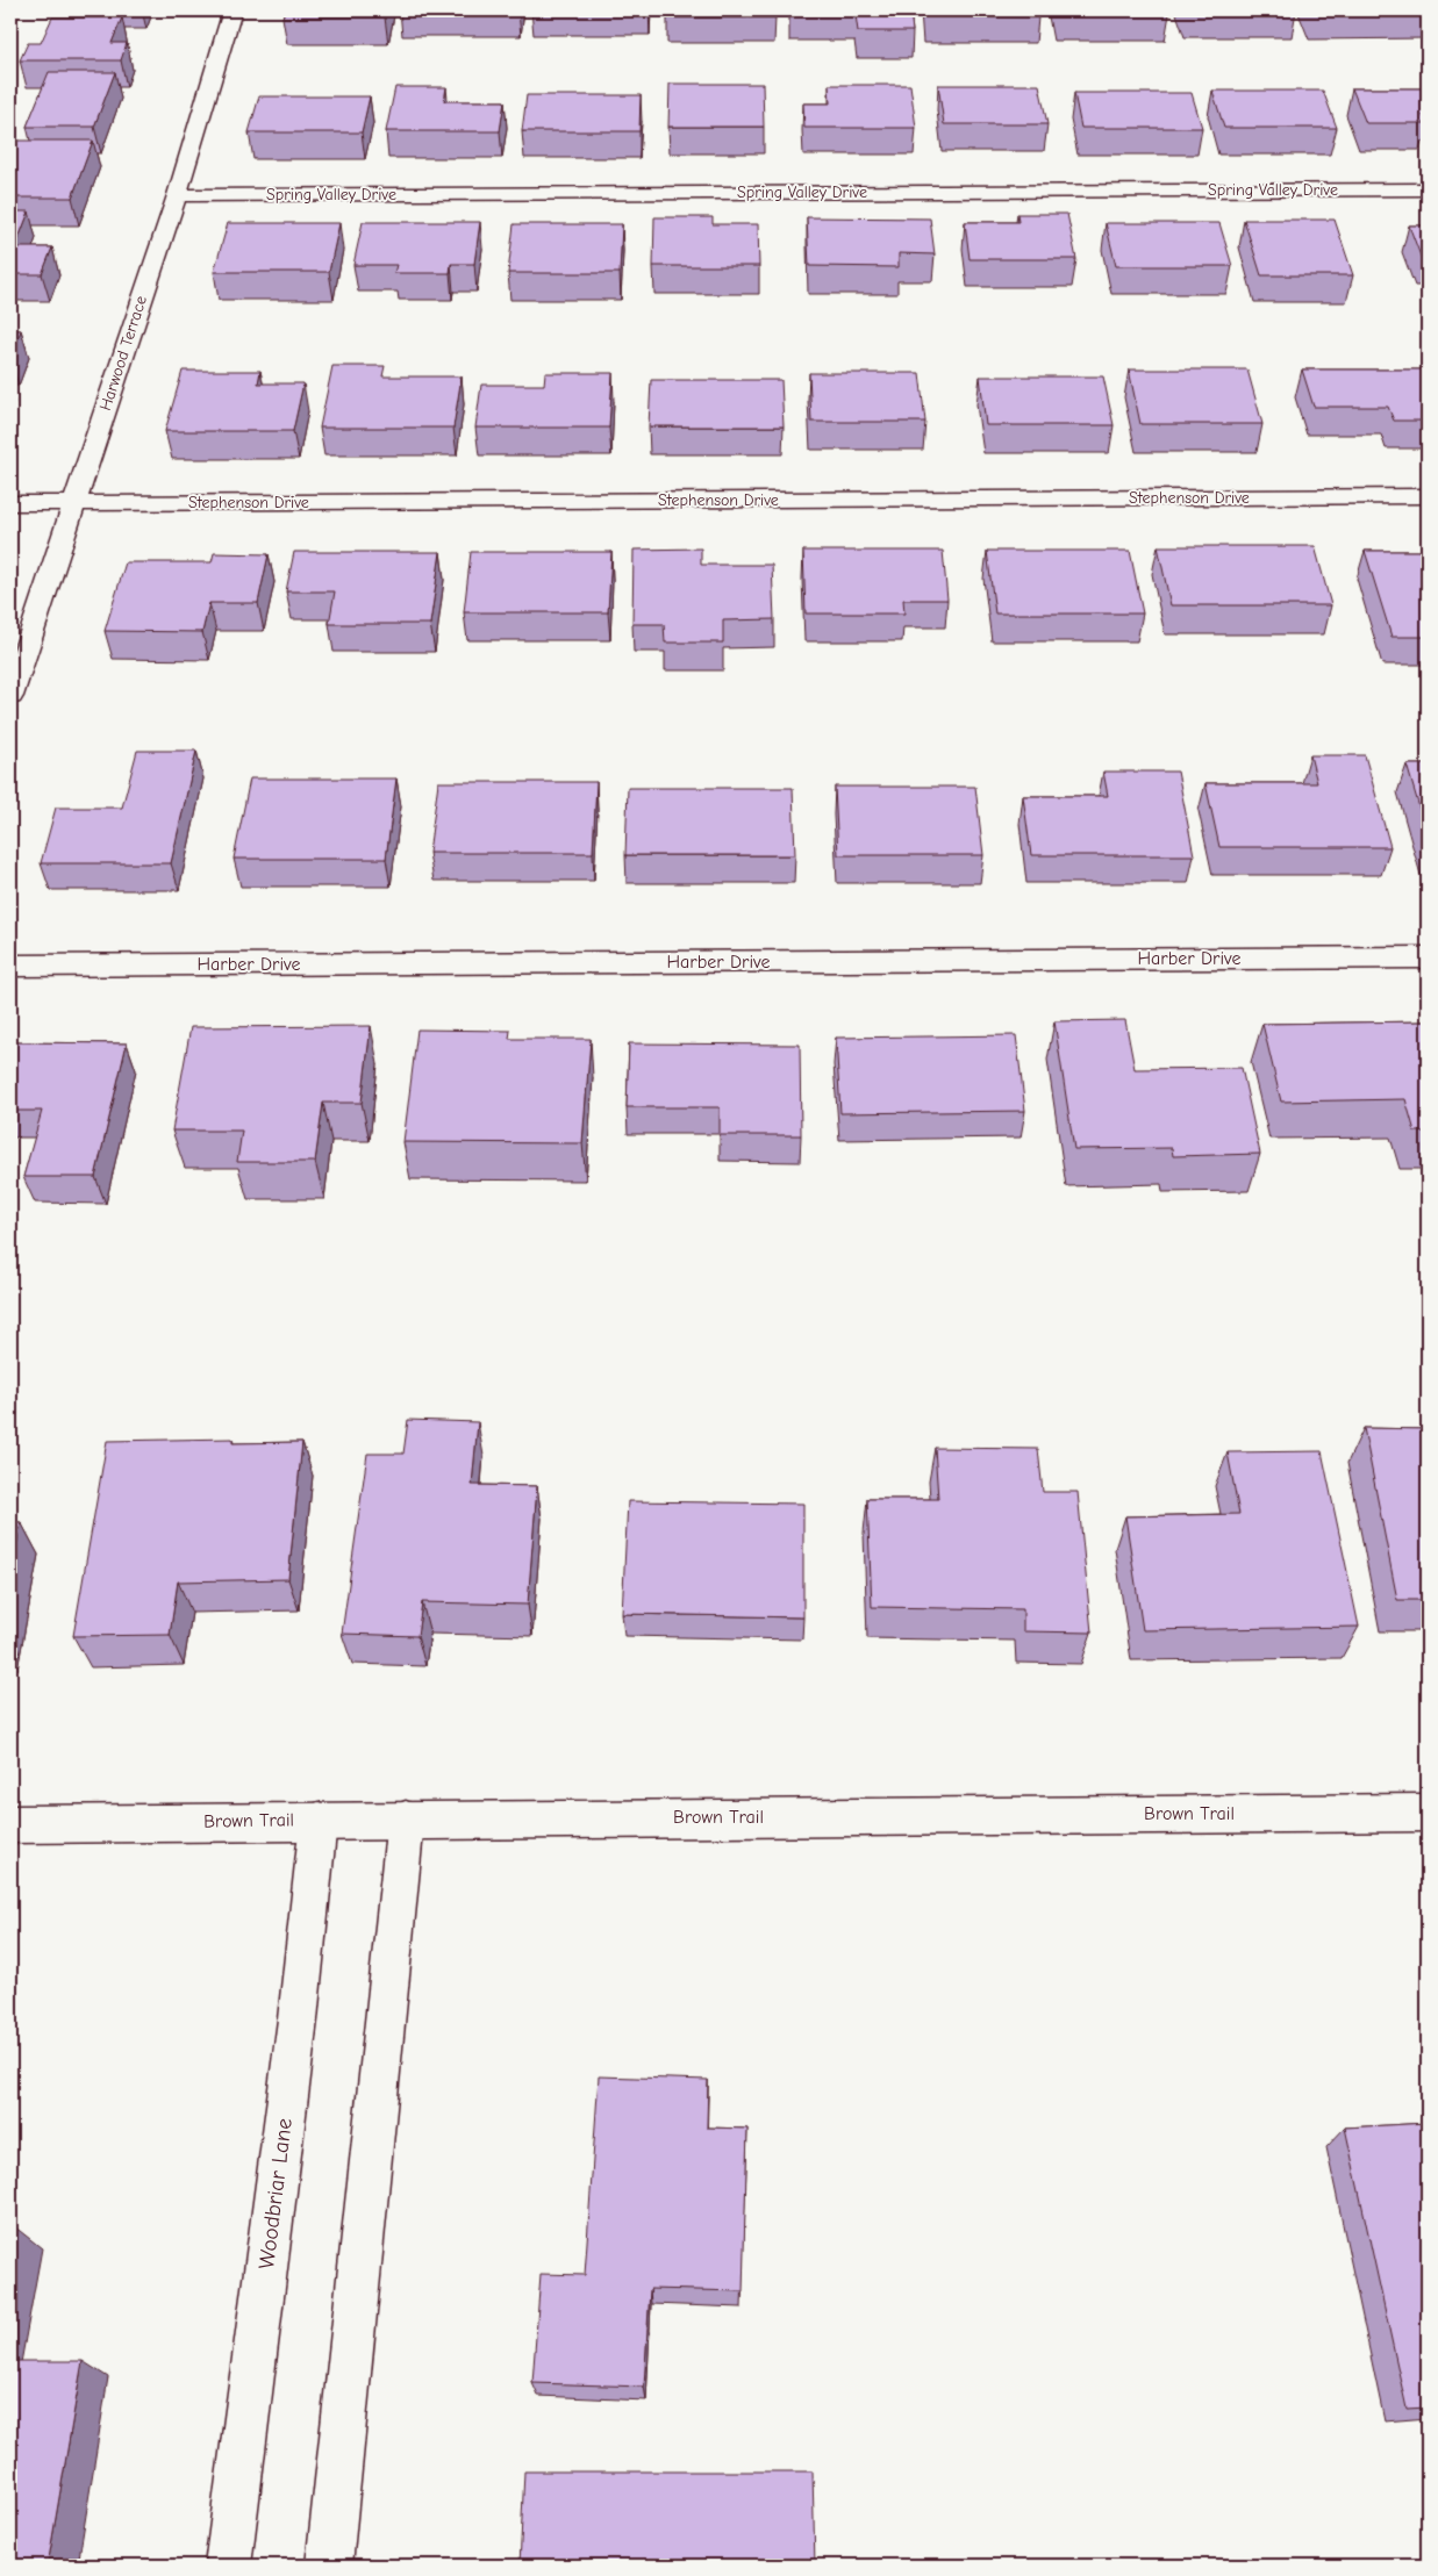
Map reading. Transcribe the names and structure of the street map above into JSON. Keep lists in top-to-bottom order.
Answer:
{
  "streets": {
    "street": [
      "Spring Valley Drive",
      "Harwood Terrace",
      "Stephenson Drive",
      "Harber Drive",
      "Brown Trail",
      "Woodbriar Lane"
    ]
  },
  "crossings": [
    ["Spring Valley Drive", "Harwood Terrace"],
    ["Harwood Terrace", "Stephenson Drive"],
    ["Brown Trail", "Woodbriar Lane"]
  ]
}
